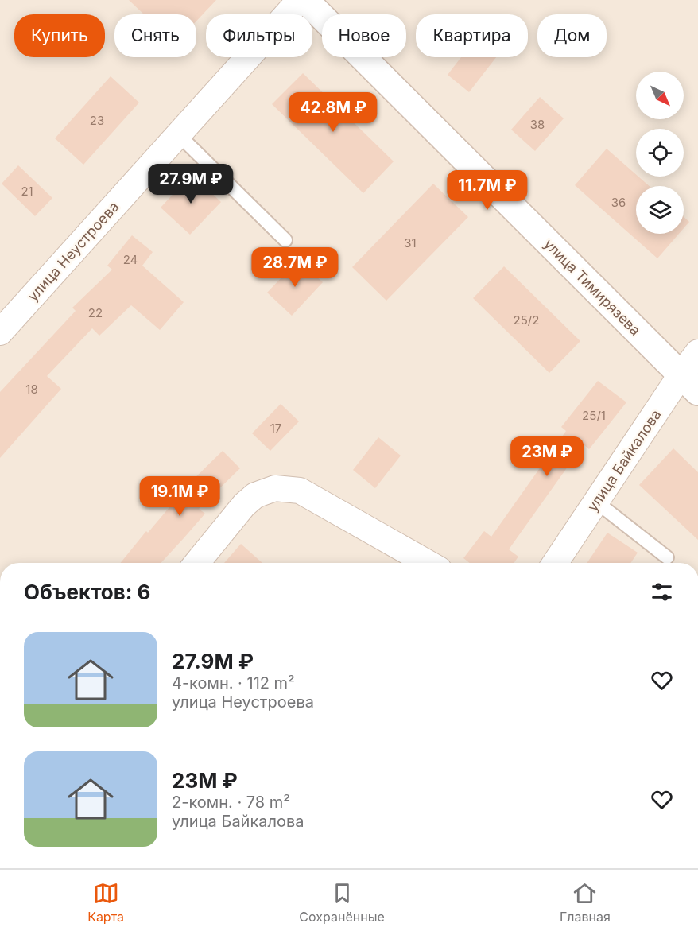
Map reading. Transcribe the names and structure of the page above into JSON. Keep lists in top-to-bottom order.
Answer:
{
  "streets": {
    "street": ["улица Неустроева", "улица Тимирязева", "улица Байкалова"]
  },
  "crossings": [
    ["улица Тимирязева", "улица Байкалова"]
  ],
  "house_numbers": [
    "23",
    "38",
    "21",
    "36",
    "31",
    "24",
    "22",
    "25/2",
    "18",
    "25/1",
    "17"
  ],
  "north": "bottom right",
  "page": {
    "chip": [
      "Купить",
      "Снять",
      "Фильтры",
      "Новое",
      "Квартира",
      "Дом"
    ],
    "price": [
      "42.8M ₽",
      "27.9M ₽",
      "11.7M ₽",
      "28.7M ₽",
      "23M ₽",
      "19.1M ₽"
    ],
    "heading": "Объектов: 6",
    "list": [
      {
        "name": "27.9M ₽",
        "note": "4-комн. · 112 m² · улица Неустроева"
      },
      {
        "name": "23M ₽",
        "note": "2-комн. · 78 m² · улица Байкалова"
      }
    ],
    "tabs": ["Карта", "Сохранённые", "Главная"]
  }
}
